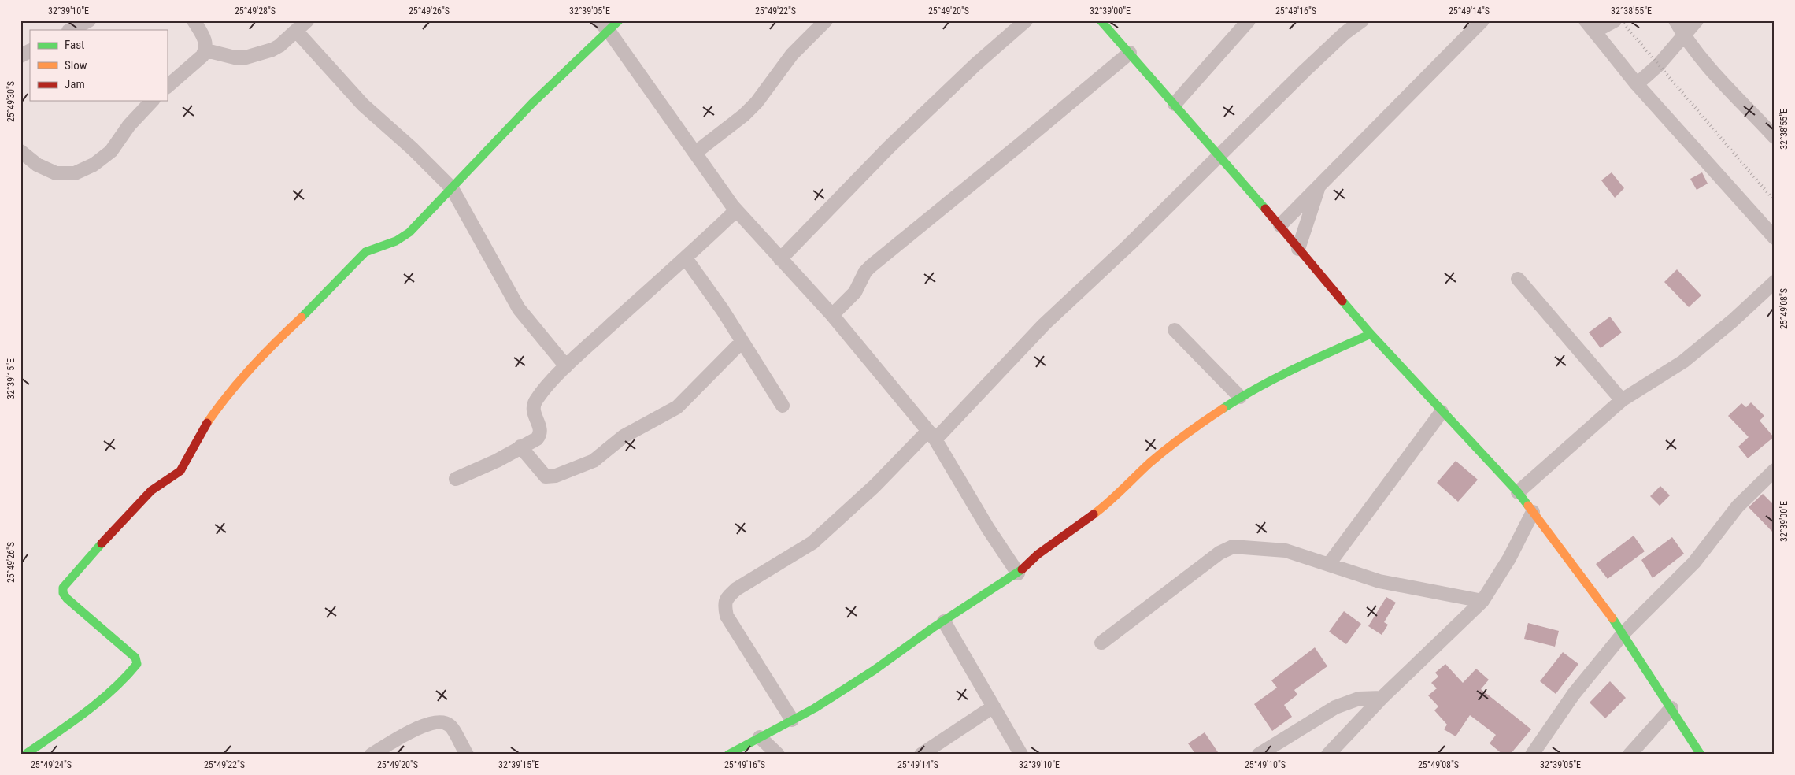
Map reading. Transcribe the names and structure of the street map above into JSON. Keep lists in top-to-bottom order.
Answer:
{
  "legend": ["Fast", "Slow", "Jam"],
  "coordinates": [
    "32°39'10\"E",
    "25°49'28\"S",
    "25°49'26\"S",
    "32°39'05\"E",
    "25°49'22\"S",
    "25°49'20\"S",
    "32°39'00\"E",
    "25°49'16\"S",
    "25°49'14\"S",
    "32°38'55\"E",
    "25°49'30\"S",
    "25°49'08\"S",
    "32°39'15\"E",
    "25°49'24\"S",
    "25°49'10\"S"
  ]
}
